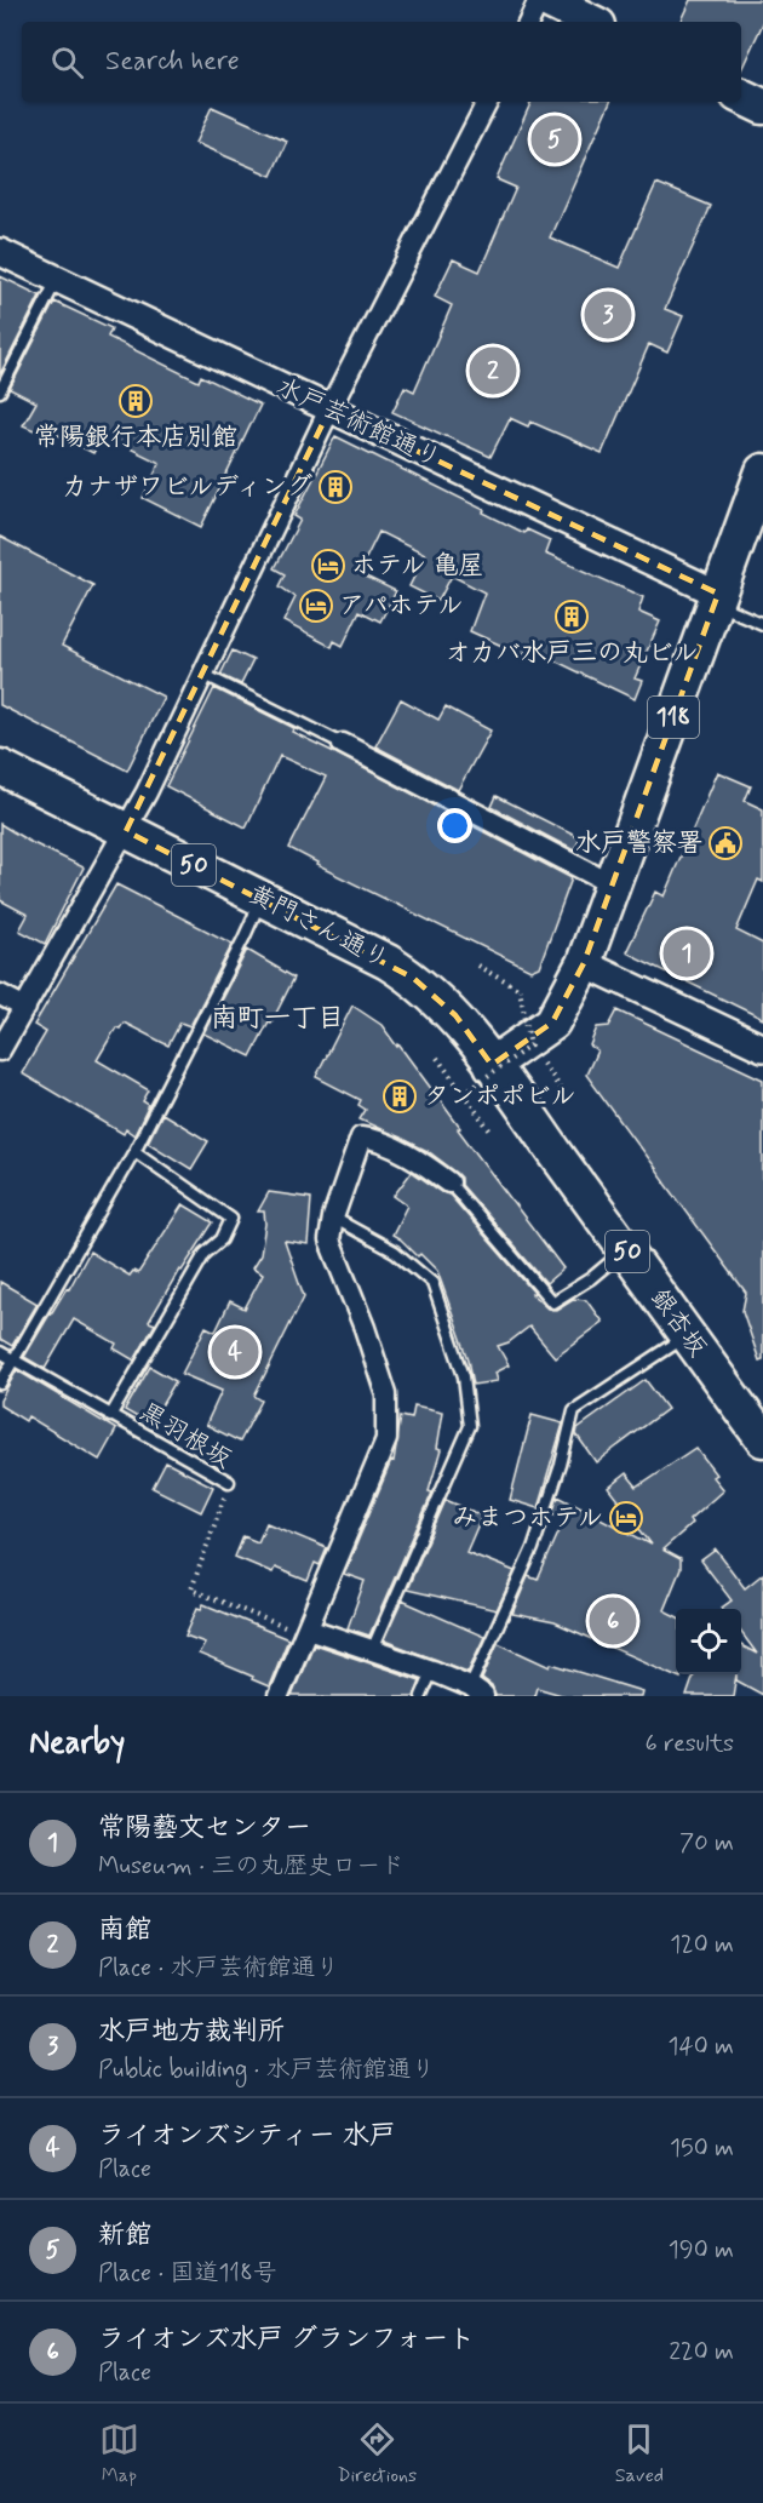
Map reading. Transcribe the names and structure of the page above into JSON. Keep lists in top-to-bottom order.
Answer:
{
  "streets": {
    "highway": [
      "118",
      "50",
      "黄門さん通り",
      "銀杏坂"
    ],
    "street": ["水戸芸術館通り"],
    "lane": ["黒羽根坂"]
  },
  "crossings": [
    ["水戸芸術館通り", "118"],
    ["118", "黄門さん通り"],
    ["118", "銀杏坂"],
    ["黄門さん通り", "銀杏坂"]
  ],
  "districts": ["南町一丁目"],
  "places": {
    "building": [
      "常陽銀行本店別館",
      "カナザワビルディング",
      "オカバ水戸三の丸ビル",
      "タンポポビル"
    ],
    "hotel": ["ホテル 亀屋", "アパホテル", "みまつホテル"],
    "public building": ["水戸警察署"]
  },
  "page": {
    "search": "Search here",
    "pins": [
      "5",
      "3",
      "2",
      "1",
      "4",
      "6"
    ],
    "heading": ["Nearby", "6 results"],
    "list": [
      {
        "mark": "1",
        "name": "常陽藝文センター",
        "note": "Museum · 三の丸歴史ロード",
        "value": "70 m"
      },
      {
        "mark": "2",
        "name": "南館",
        "note": "Place · 水戸芸術館通り",
        "value": "120 m"
      },
      {
        "mark": "3",
        "name": "水戸地方裁判所",
        "note": "Public building · 水戸芸術館通り",
        "value": "140 m"
      },
      {
        "mark": "4",
        "name": "ライオンズシティー 水戸",
        "note": "Place",
        "value": "150 m"
      },
      {
        "mark": "5",
        "name": "新館",
        "note": "Place · 国道118号",
        "value": "190 m"
      },
      {
        "mark": "6",
        "name": "ライオンズ水戸 グランフォート",
        "note": "Place",
        "value": "220 m"
      }
    ],
    "nav": ["Map", "Directions", "Saved"]
  }
}
